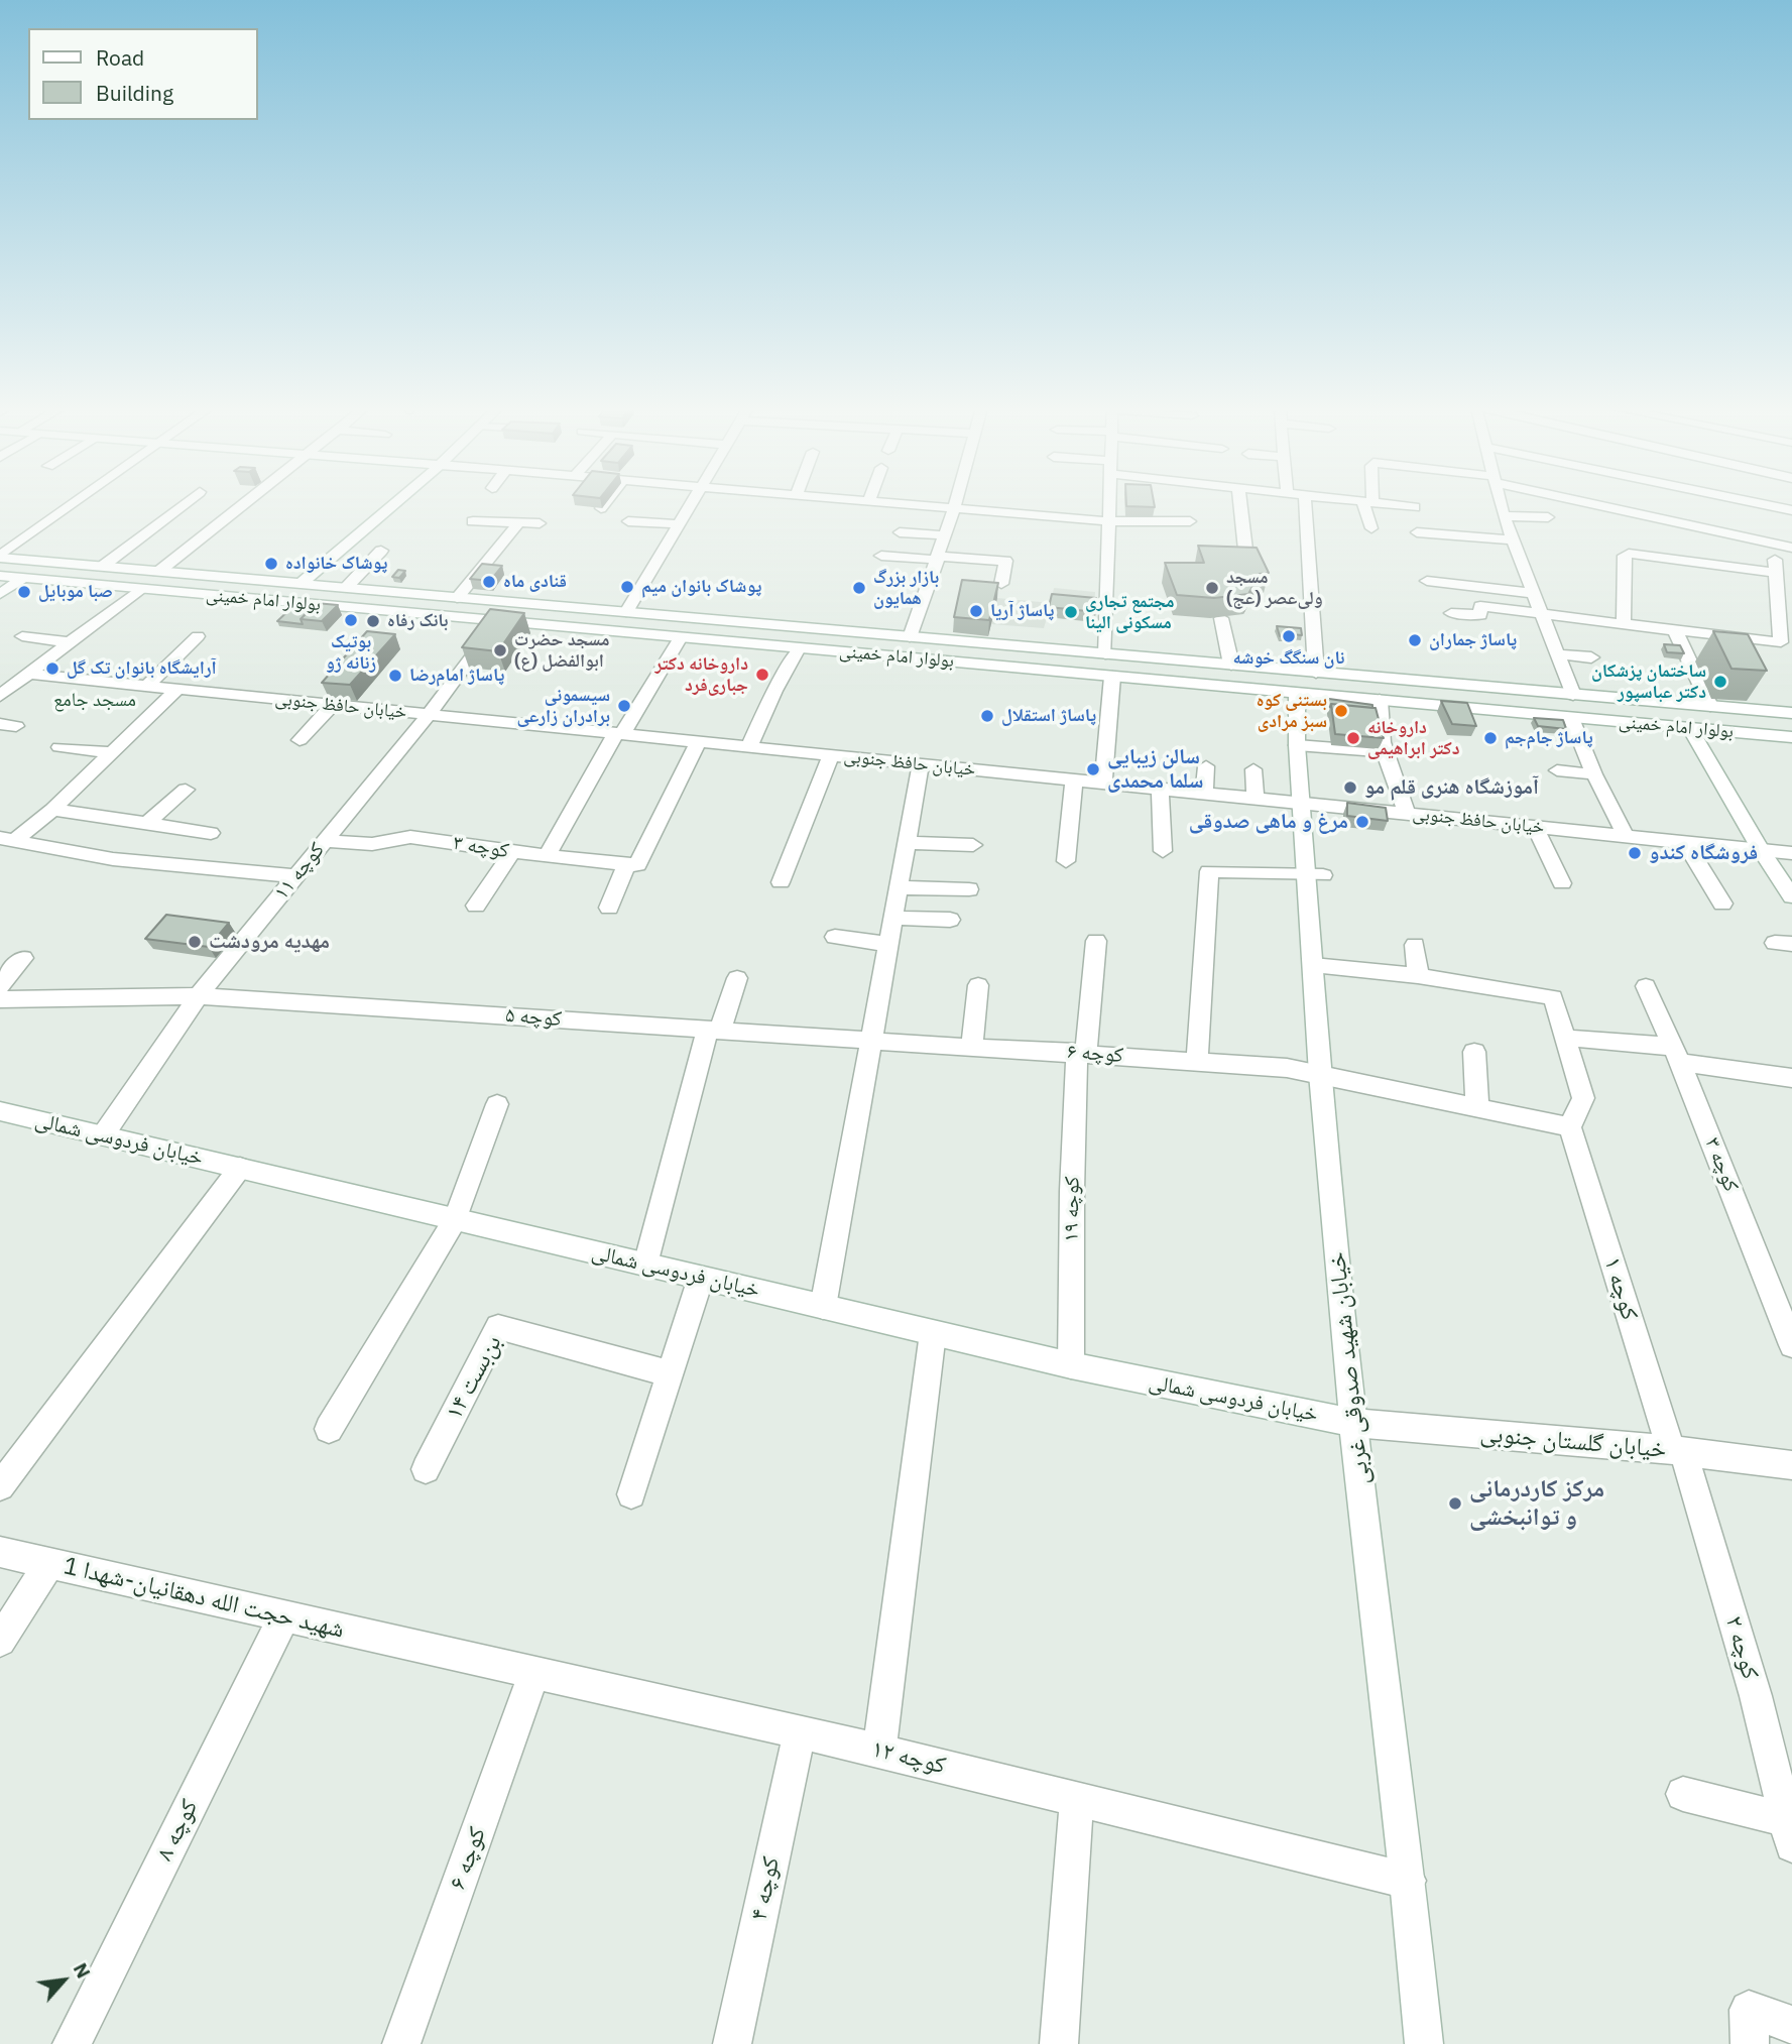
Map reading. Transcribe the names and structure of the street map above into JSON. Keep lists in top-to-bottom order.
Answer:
{
  "streets": {
    "street": [
      "بولوار امام خمینی",
      "خیابان حافظ جنوبی",
      "کوچه ۳",
      "کوچه ۱۱",
      "کوچه ۵",
      "کوچه ۶",
      "خیابان فردوسی شمالی",
      "کوچه ۱۹",
      "کوچه ۱",
      "خیابان شهید صدوقی غربی",
      "بن‌بست ۱۴",
      "خیابان گلستان جنوبی",
      "شهید حجت الله دهقانیان-شهدا 1",
      "کوچه ۲",
      "کوچه ۱۲",
      "کوچه ۸",
      "کوچه ۴"
    ]
  },
  "crossings": [
    ["بولوار امام خمینی", "خیابان شهید صدوقی غربی"],
    ["خیابان حافظ جنوبی", "کوچه ۱۱"],
    ["خیابان حافظ جنوبی", "خیابان شهید صدوقی غربی"],
    ["کوچه ۳", "کوچه ۱۱"],
    ["کوچه ۱۱", "کوچه ۵"],
    ["کوچه ۱۱", "خیابان فردوسی شمالی"],
    ["کوچه ۵", "کوچه ۶"],
    ["کوچه ۶", "کوچه ۱۹"],
    ["کوچه ۶", "خیابان شهید صدوقی غربی"],
    ["کوچه ۶", "کوچه ۱۲"],
    ["خیابان فردوسی شمالی", "کوچه ۱۹"],
    ["خیابان فردوسی شمالی", "خیابان شهید صدوقی غربی"],
    ["خیابان فردوسی شمالی", "خیابان گلستان جنوبی"],
    ["کوچه ۱", "خیابان گلستان جنوبی"],
    ["کوچه ۱", "کوچه ۲"],
    ["خیابان شهید صدوقی غربی", "خیابان گلستان جنوبی"],
    ["خیابان شهید صدوقی غربی", "کوچه ۱۲"],
    ["خیابان گلستان جنوبی", "کوچه ۲"],
    ["شهید حجت الله دهقانیان-شهدا 1", "کوچه ۱۲"],
    ["شهید حجت الله دهقانیان-شهدا 1", "کوچه ۸"],
    ["کوچه ۱۲", "کوچه ۴"]
  ],
  "districts": ["مسجد جامع"],
  "places": [
    "پوشاک خانواده",
    "قنادی ماه",
    "پوشاک بانوان میم",
    "بازار بزرگ همایون",
    "مسجد ولی‌عصر (عج)",
    "صبا موبایل",
    "پاساژ آریا",
    "مجتمع تجاری مسکونی الینا",
    "بوتیک زنانه ژو",
    "بانک رفاه",
    "نان سنگگ خوشه",
    "پاساژ جماران",
    "مسجد حضرت ابوالفضل (ع)",
    "آرایشگاه بانوان تک گل",
    "داروخانه دکتر جباری‌فرد",
    "پاساژ امام‌رضا",
    "ساختمان پزشکان دکتر عباسپور",
    "سیسمونی برادران زارعی",
    "بستنی کوه سبز مرادی",
    "پاساژ استقلال",
    "داروخانه دکتر ابراهیمی",
    "پاساژ جام‌جم",
    "سالن زیبایی سلما محمدی",
    "آموزشگاه هنری قلم مو",
    "مرغ و ماهی صدوقی",
    "فروشگاه کندو",
    "مهدیه مرودشت",
    "مرکز کاردرمانی و توانبخشی"
  ],
  "legend": ["Road", "Building"],
  "north": "top right"
}
